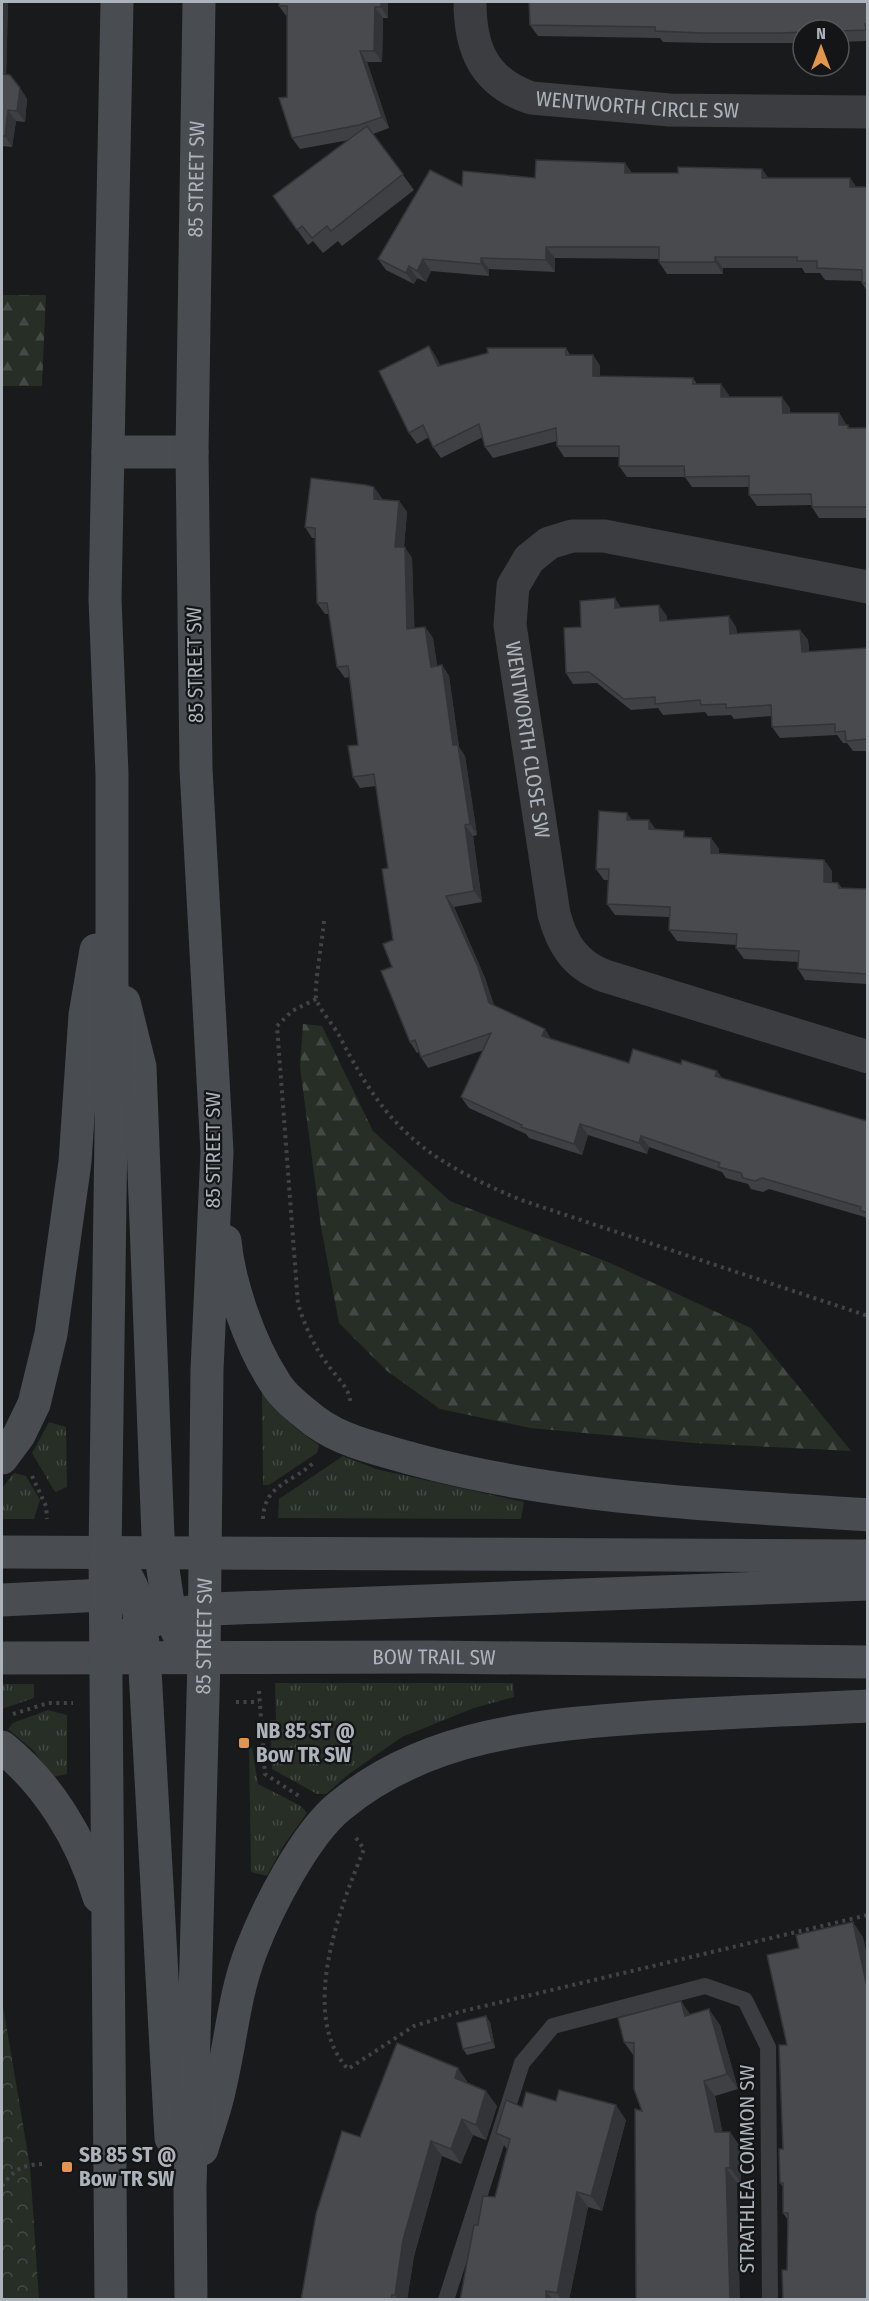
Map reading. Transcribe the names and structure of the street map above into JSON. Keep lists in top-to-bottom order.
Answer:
{
  "streets": {
    "main road": ["85 STREET SW", "BOW TRAIL SW"],
    "street": ["WENTWORTH CIRCLE SW", "WENTWORTH CLOSE SW"],
    "lane": ["STRATHLEA COMMON SW"]
  },
  "crossings": [
    ["85 STREET SW", "BOW TRAIL SW"]
  ],
  "places": {
    "transit": ["NB 85 ST @ Bow TR SW", "SB 85 ST @ Bow TR SW"]
  },
  "north": "top"
}
